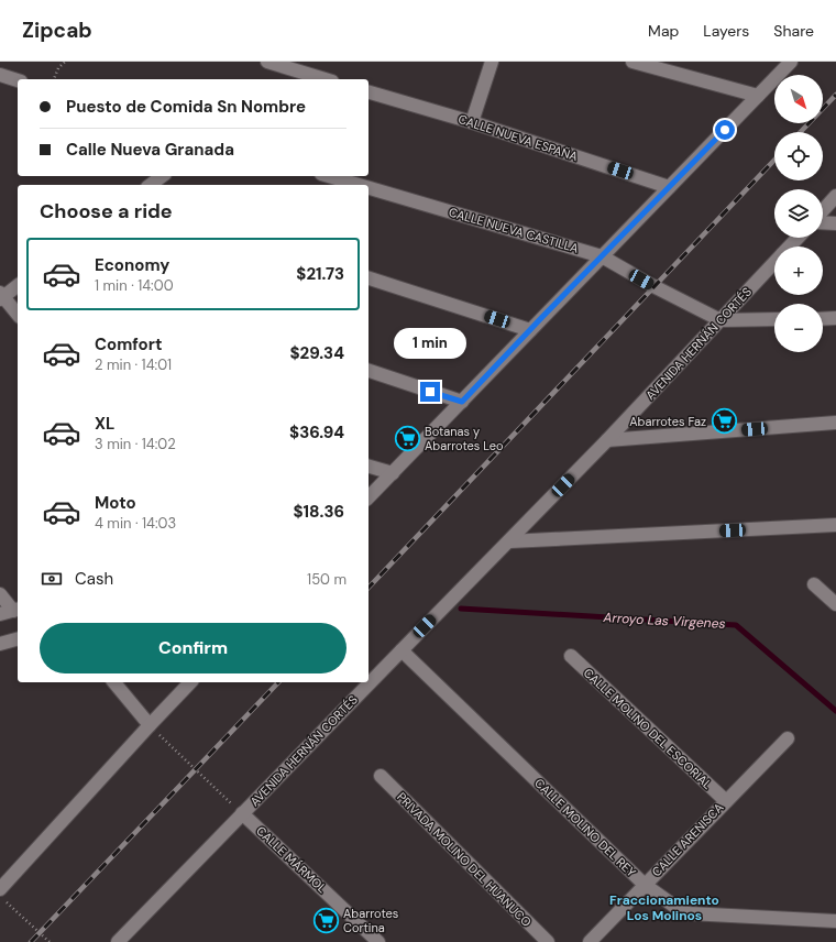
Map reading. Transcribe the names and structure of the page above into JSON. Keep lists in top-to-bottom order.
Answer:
{
  "streets": {
    "street": [
      "CALLE NUEVA ESPAÑA",
      "CALLE NUEVA CASTILLA",
      "AVENIDA HERNÁN CORTÉS",
      "CALLE MOLINO DEL ESCORIAL",
      "CALLE MOLINO DEL REY",
      "CALLE ARENISCA",
      "CALLE MÁRMOL",
      "PRIVADA MOLINO DEL HUANUCO"
    ]
  },
  "crossings": [
    ["CALLE NUEVA CASTILLA", "AVENIDA HERNÁN CORTÉS"],
    ["AVENIDA HERNÁN CORTÉS", "CALLE MOLINO DEL REY"],
    ["AVENIDA HERNÁN CORTÉS", "CALLE MÁRMOL"],
    ["CALLE MOLINO DEL ESCORIAL", "CALLE ARENISCA"],
    ["CALLE MOLINO DEL REY", "CALLE ARENISCA"]
  ],
  "districts": ["Fraccionamiento Los Molinos"],
  "water": ["Arroyo Las Virgenes"],
  "places": {
    "supermarket": ["Abarrotes Faz", "Botanas y Abarrotes Leo", "Abarrotes Cortina"]
  },
  "north": "bottom right",
  "page": {
    "header": "Zipcab",
    "nav": ["Map", "Layers", "Share"],
    "map_buttons": ["+", "−"],
    "banner": ["Puesto de Comida Sn Nombre", "Calle Nueva Granada"],
    "heading": "Choose a ride",
    "list": [
      {
        "name": "Economy",
        "note": "1 min · 14:00",
        "value": "$21.73"
      },
      {
        "name": "Comfort",
        "note": "2 min · 14:01",
        "value": "$29.34"
      },
      {
        "name": "XL",
        "note": "3 min · 14:02",
        "value": "$36.94"
      },
      {
        "name": "Moto",
        "note": "4 min · 14:03",
        "value": "$18.36"
      }
    ],
    "bubble": "1 min",
    "pay": ["Cash", "150 m"],
    "buttons": "Confirm"
  }
}
